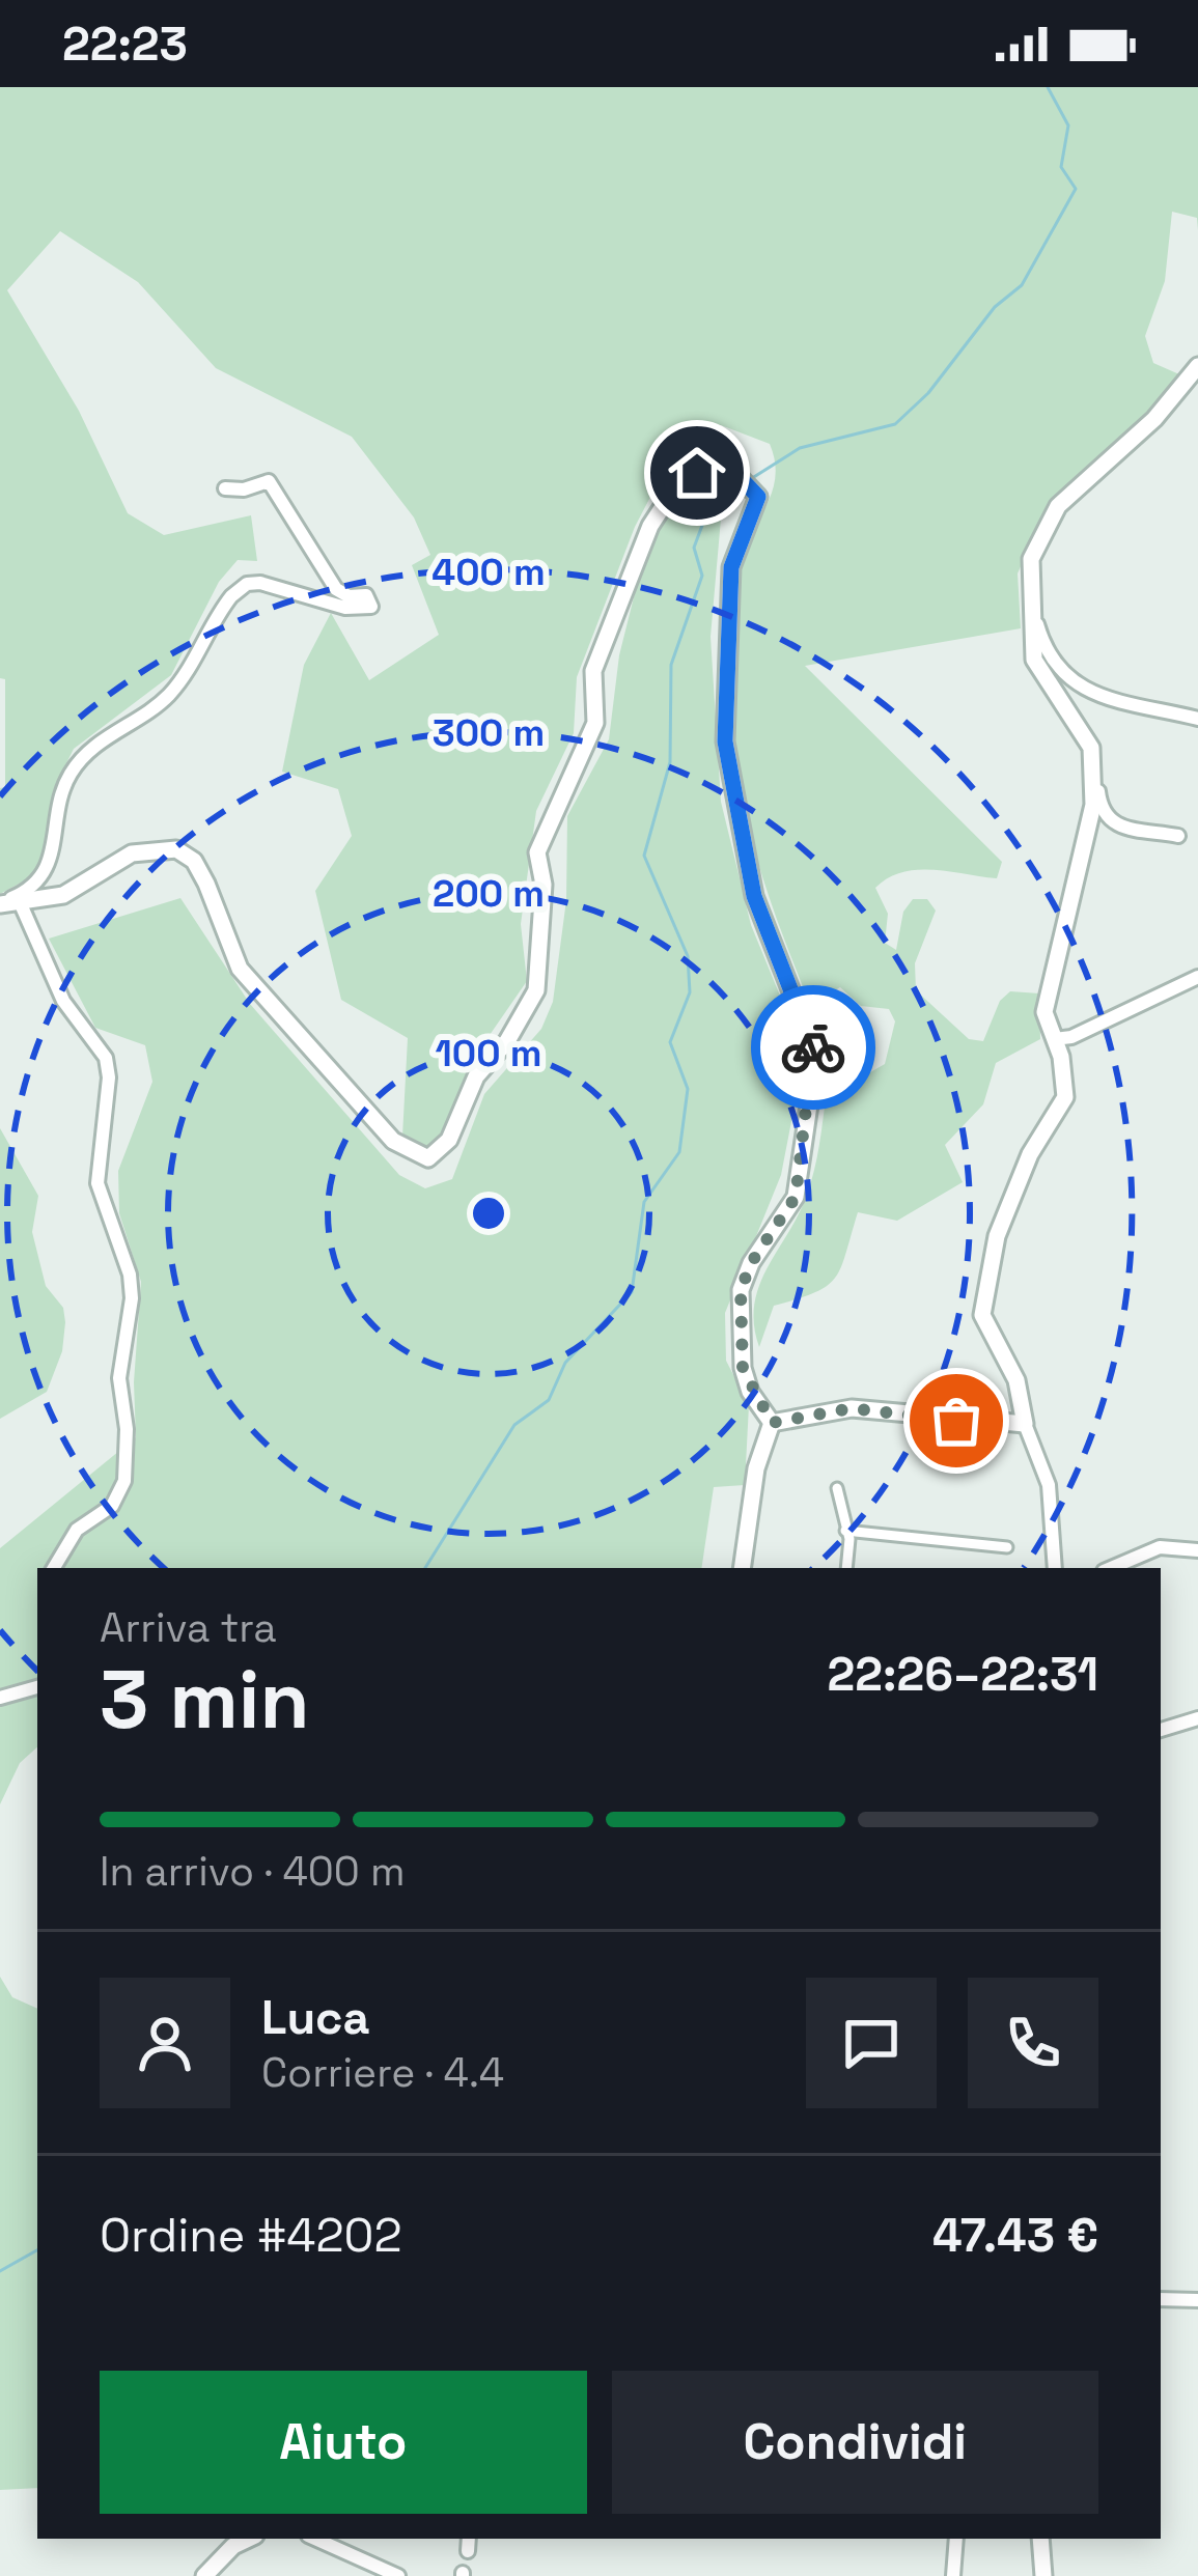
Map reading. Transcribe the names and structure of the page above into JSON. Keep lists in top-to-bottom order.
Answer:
{
  "page": {
    "status": "22:23",
    "heading": ["3 min", "Arriva tra", "22:26–22:31"],
    "panel": [
      "Luca",
      "Corriere · 4.4",
      "Ordine #4202",
      "47.43 €"
    ],
    "bar": "In arrivo · 400 m",
    "buttons": ["Aiuto", "Condividi"]
  },
  "rings": [
    "400 m",
    "300 m",
    "200 m",
    "100 m"
  ]
}
